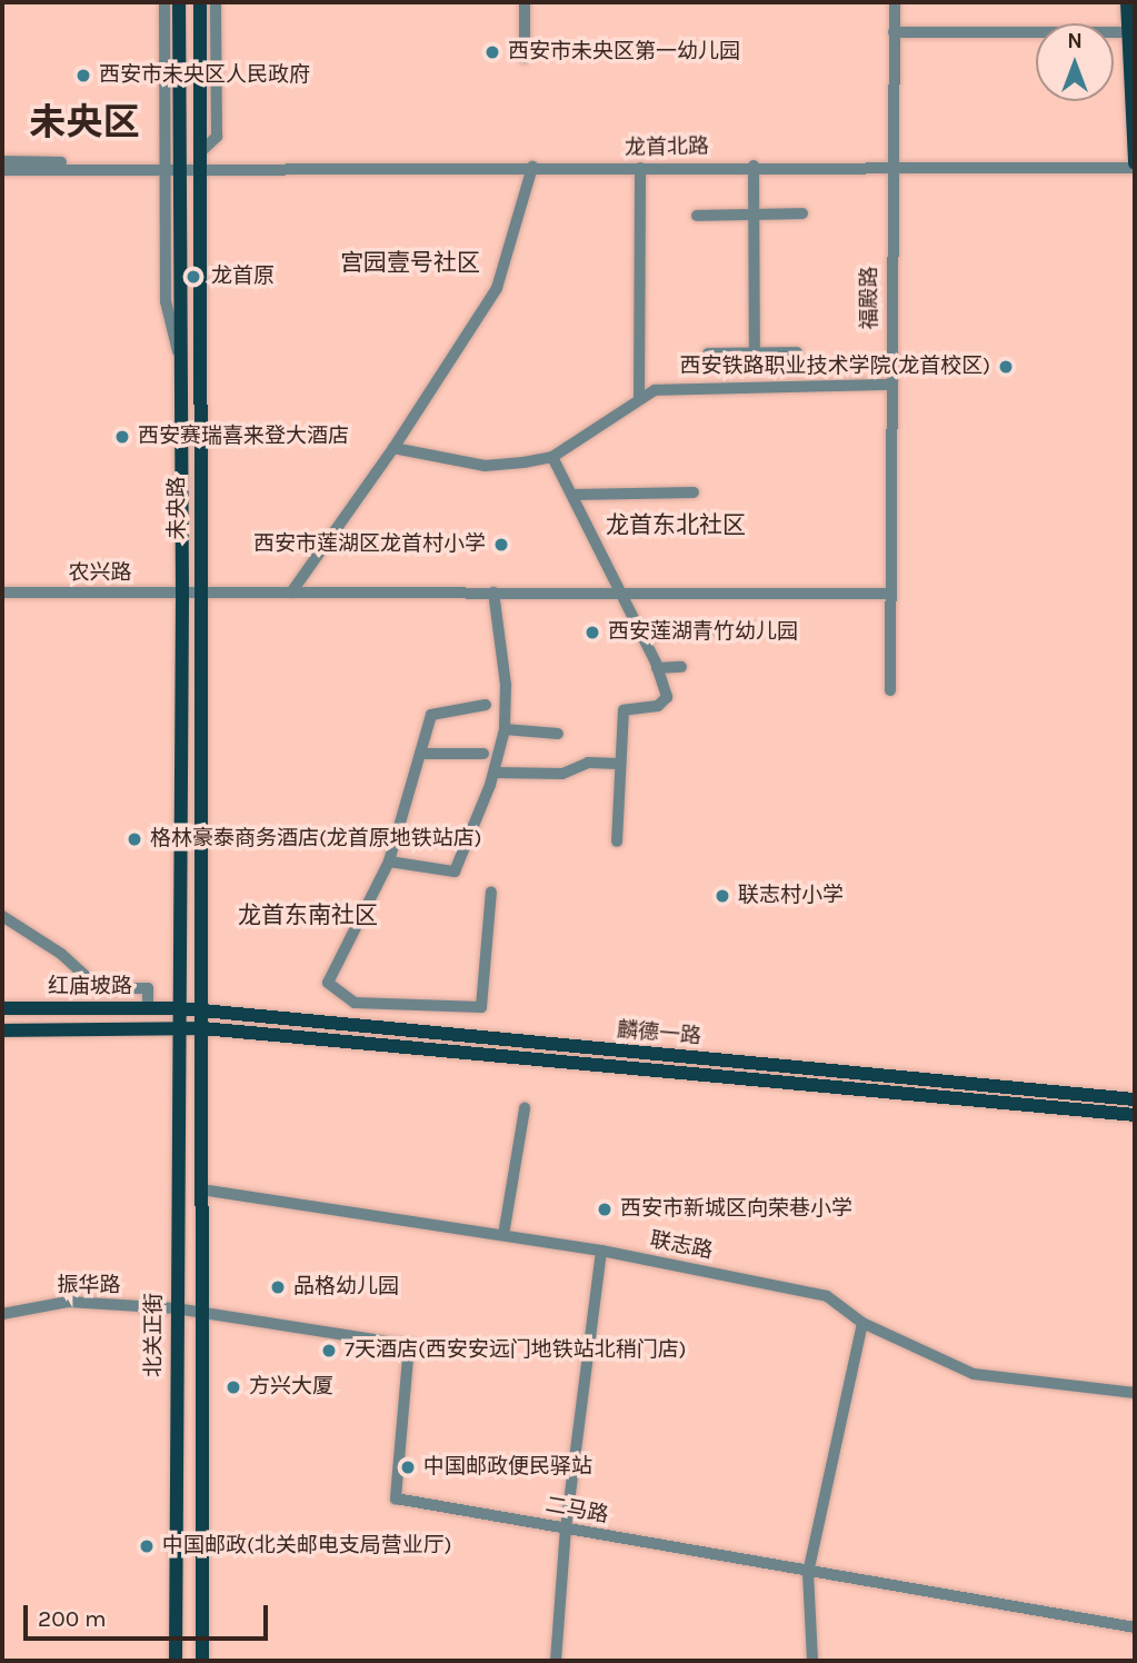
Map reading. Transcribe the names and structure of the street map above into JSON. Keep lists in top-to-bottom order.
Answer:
{
  "streets": {
    "main road": [
      "未央路",
      "红庙坡路",
      "麟德一路",
      "北关正街"
    ],
    "street": [
      "龙首北路",
      "福殿路",
      "农兴路",
      "联志路",
      "振华路",
      "二马路"
    ]
  },
  "crossings": [
    ["龙首北路", "福殿路"],
    ["龙首北路", "未央路"],
    ["福殿路", "农兴路"],
    ["未央路", "农兴路"],
    ["未央路", "红庙坡路"],
    ["未央路", "麟德一路"],
    ["未央路", "北关正街"],
    ["红庙坡路", "麟德一路"],
    ["红庙坡路", "北关正街"],
    ["麟德一路", "北关正街"],
    ["振华路", "北关正街"],
    ["振华路", "二马路"],
    ["北关正街", "二马路"]
  ],
  "districts": [
    "未央区",
    "宫园壹号社区",
    "龙首东北社区",
    "龙首东南社区"
  ],
  "places": [
    "西安市未央区第一幼儿园",
    "西安市未央区人民政府",
    "龙首原",
    "西安铁路职业技术学院(龙首校区)",
    "西安赛瑞喜来登大酒店",
    "西安市莲湖区龙首村小学",
    "西安莲湖青竹幼儿园",
    "格林豪泰商务酒店(龙首原地铁站店)",
    "联志村小学",
    "西安市新城区向荣巷小学",
    "品格幼儿园",
    "7天酒店(西安安远门地铁站北稍门店)",
    "方兴大厦",
    "中国邮政便民驿站",
    "中国邮政(北关邮电支局营业厅)"
  ],
  "scale_bar": "200 m",
  "north": "top"
}
